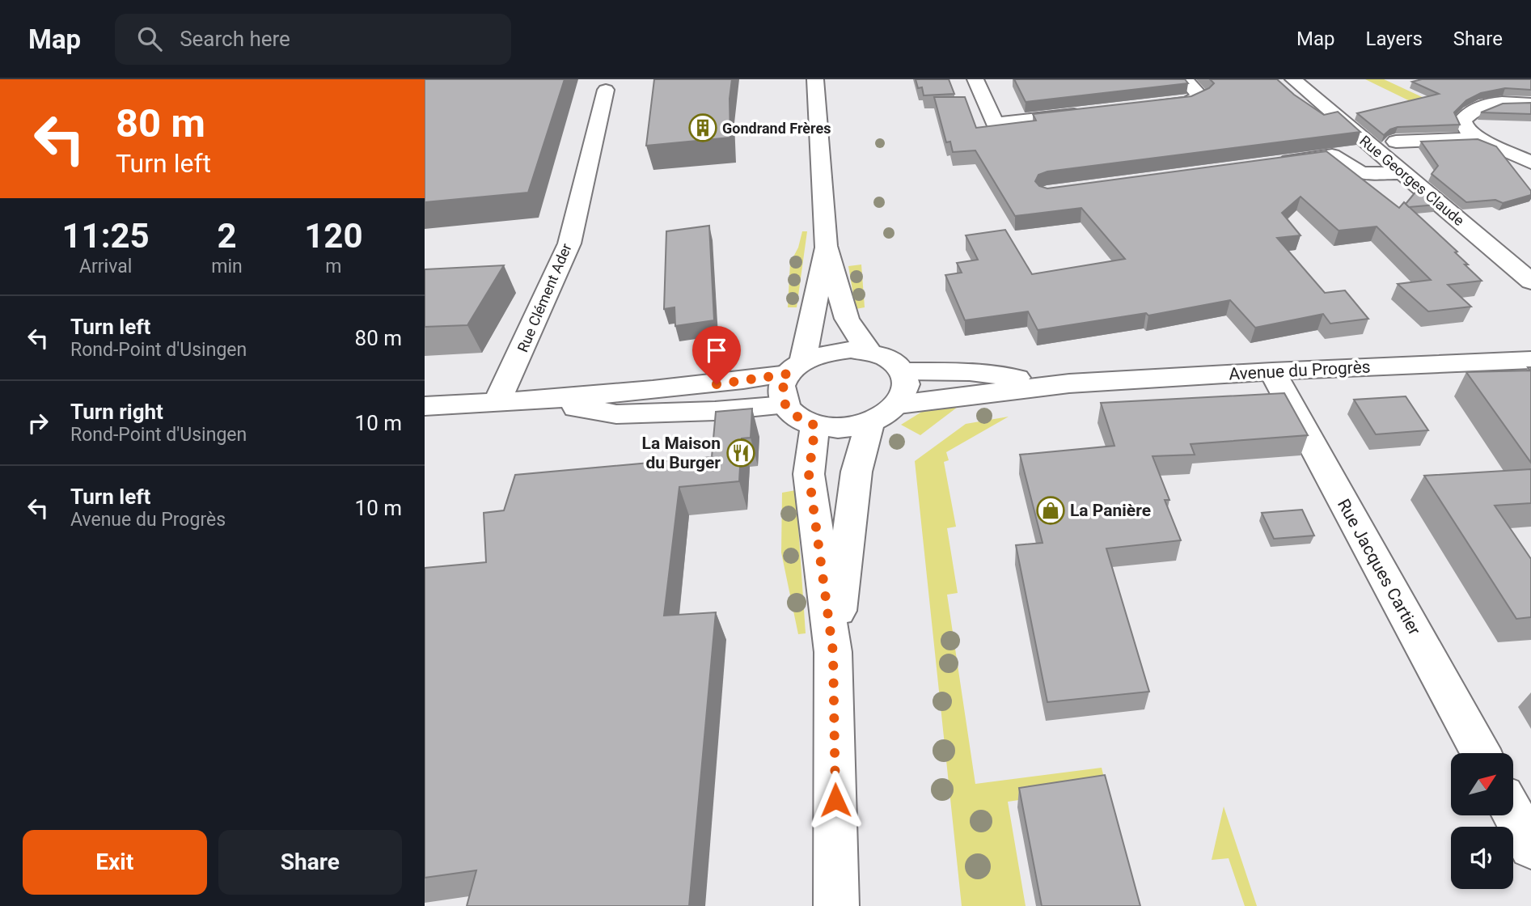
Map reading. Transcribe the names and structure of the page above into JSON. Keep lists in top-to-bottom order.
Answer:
{
  "streets": {
    "street": [
      "Rue Georges Claude",
      "Rue Clément Ader",
      "Avenue du Progrès",
      "Rue Jacques Cartier"
    ]
  },
  "crossings": [
    ["Avenue du Progrès", "Rue Jacques Cartier"]
  ],
  "places": {
    "building": ["Gondrand Frères"],
    "restaurant": ["La Maison du Burger"],
    "shop": ["La Panière"]
  },
  "north": "top right",
  "page": {
    "header": "Map",
    "search": "Search here",
    "nav": ["Map", "Layers", "Share"],
    "turn": ["80 m", "Turn left"],
    "eta": [
      "11:25",
      "Arrival",
      "2",
      "min",
      "120",
      "m"
    ],
    "list": [
      {
        "name": "Turn left",
        "note": "Rond-Point d'Usingen",
        "value": "80 m"
      },
      {
        "name": "Turn right",
        "note": "Rond-Point d'Usingen",
        "value": "10 m"
      },
      {
        "name": "Turn left",
        "note": "Avenue du Progrès",
        "value": "10 m"
      }
    ],
    "buttons": ["Exit", "Share"]
  }
}
